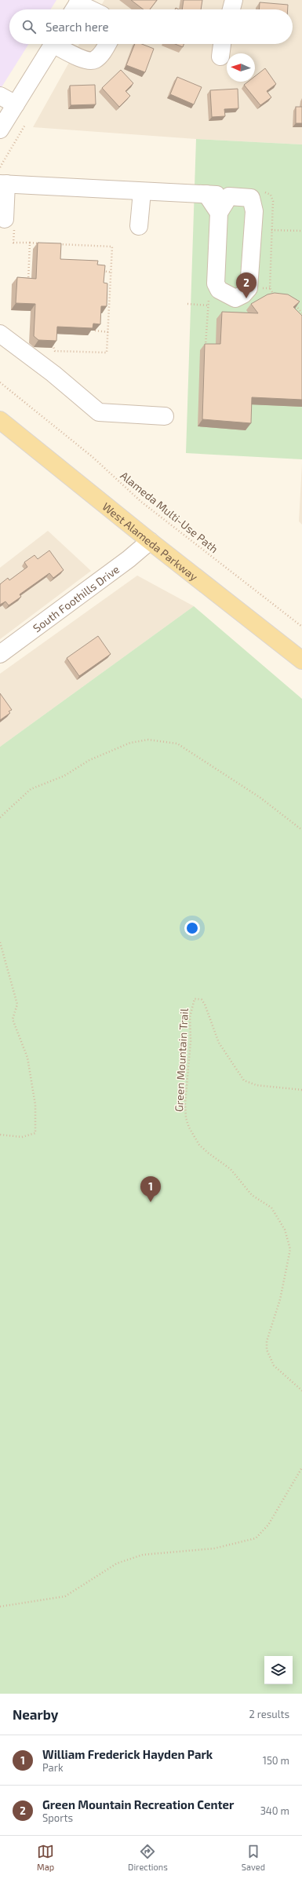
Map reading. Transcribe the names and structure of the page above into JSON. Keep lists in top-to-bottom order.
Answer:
{
  "streets": {
    "main road": ["West Alameda Parkway"],
    "street": ["South Foothills Drive"],
    "path": ["Alameda Multi-Use Path", "Green Mountain Trail"]
  },
  "crossings": [
    ["West Alameda Parkway", "South Foothills Drive"]
  ],
  "north": "left",
  "page": {
    "search": "Search here",
    "pins": ["2", "1"],
    "heading": ["Nearby", "2 results"],
    "list": [
      {
        "mark": "1",
        "name": "William Frederick Hayden Park",
        "note": "Park",
        "value": "150 m"
      },
      {
        "mark": "2",
        "name": "Green Mountain Recreation Center",
        "note": "Sports",
        "value": "340 m"
      }
    ],
    "nav": ["Map", "Directions", "Saved"]
  }
}
